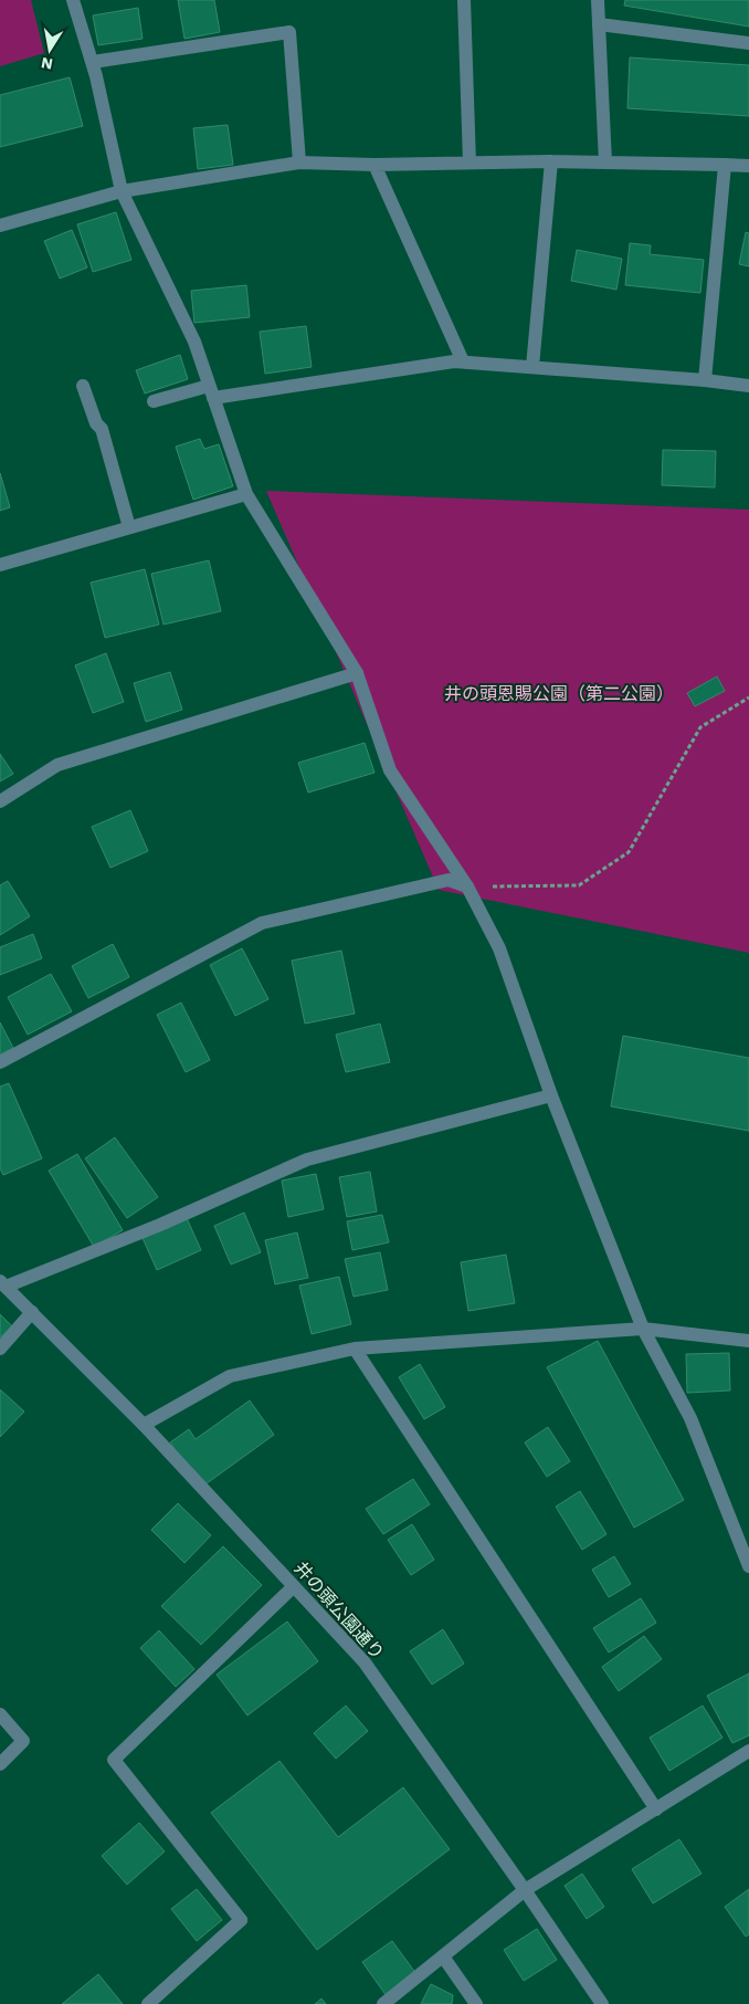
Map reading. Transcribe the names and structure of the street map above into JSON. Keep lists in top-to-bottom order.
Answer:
{
  "streets": {
    "street": ["井の頭公園通り"]
  },
  "parks": ["井の頭恩賜公園（第二公園）"],
  "north": "bottom"
}
